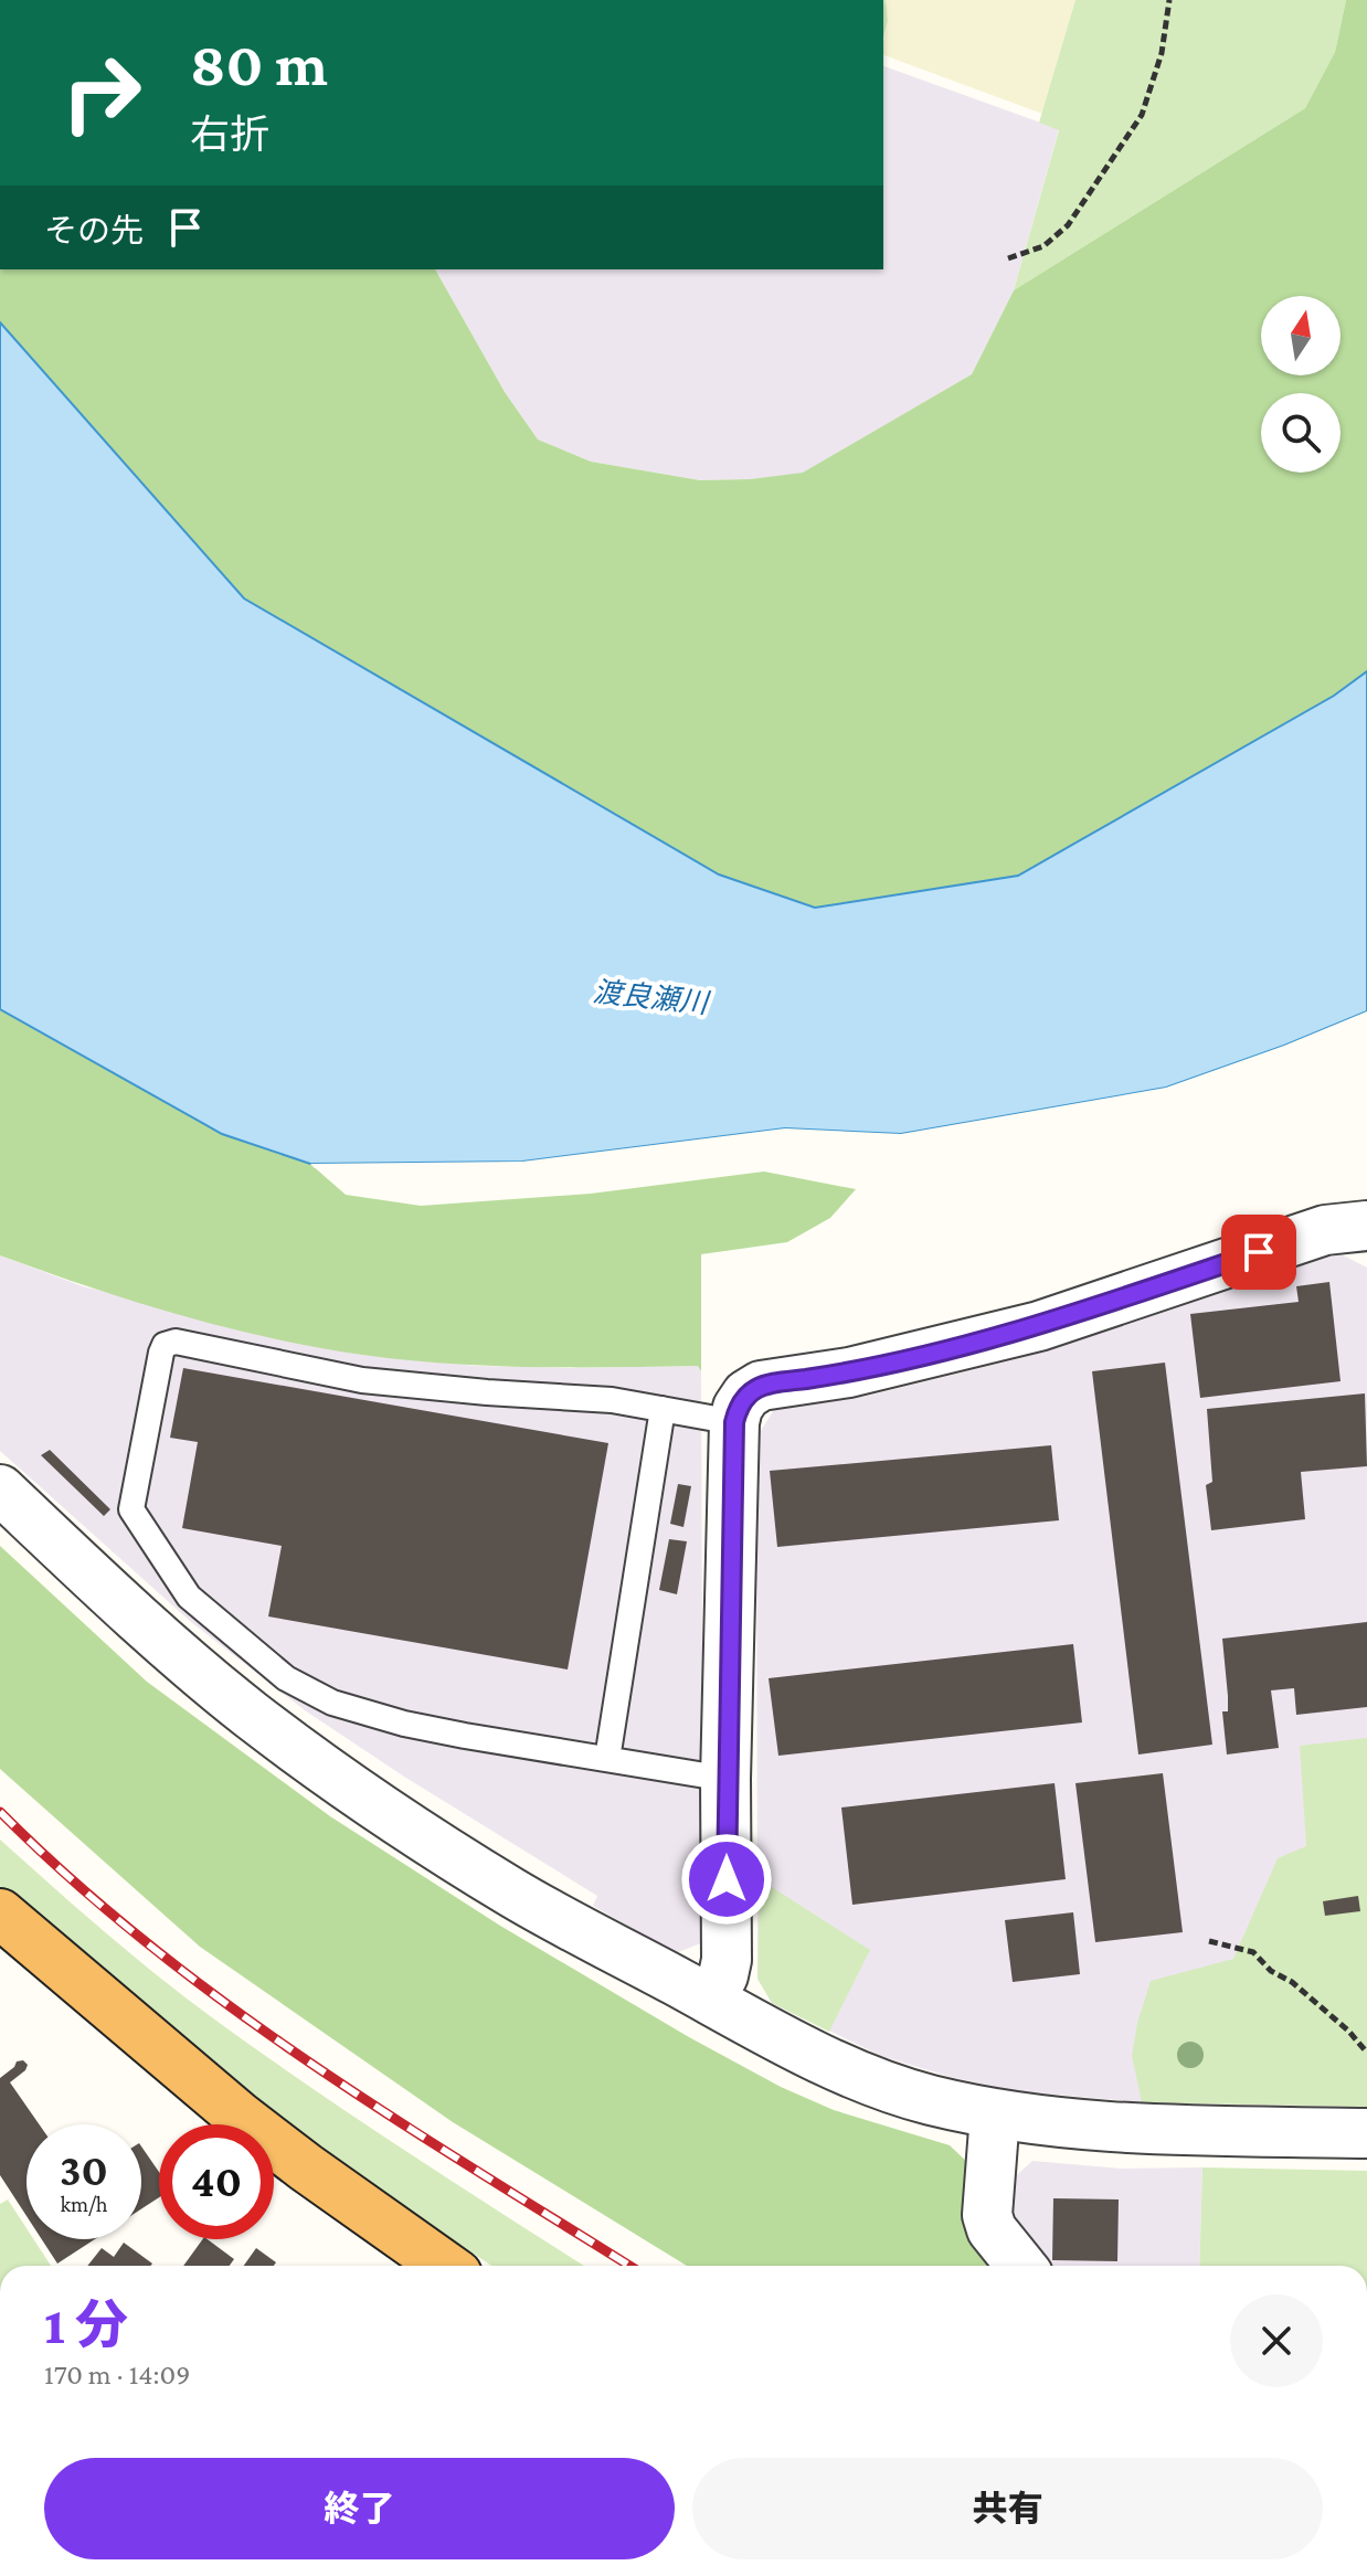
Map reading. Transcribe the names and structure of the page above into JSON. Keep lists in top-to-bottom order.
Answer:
{
  "water": ["渡良瀬川"],
  "north": "top",
  "page": {
    "turn": ["80 m", "右折"],
    "then": "その先",
    "speed": "30 km/h",
    "limit": "40",
    "heading": ["1 分", "170 m · 14:09"],
    "buttons": ["終了", "共有"]
  }
}
